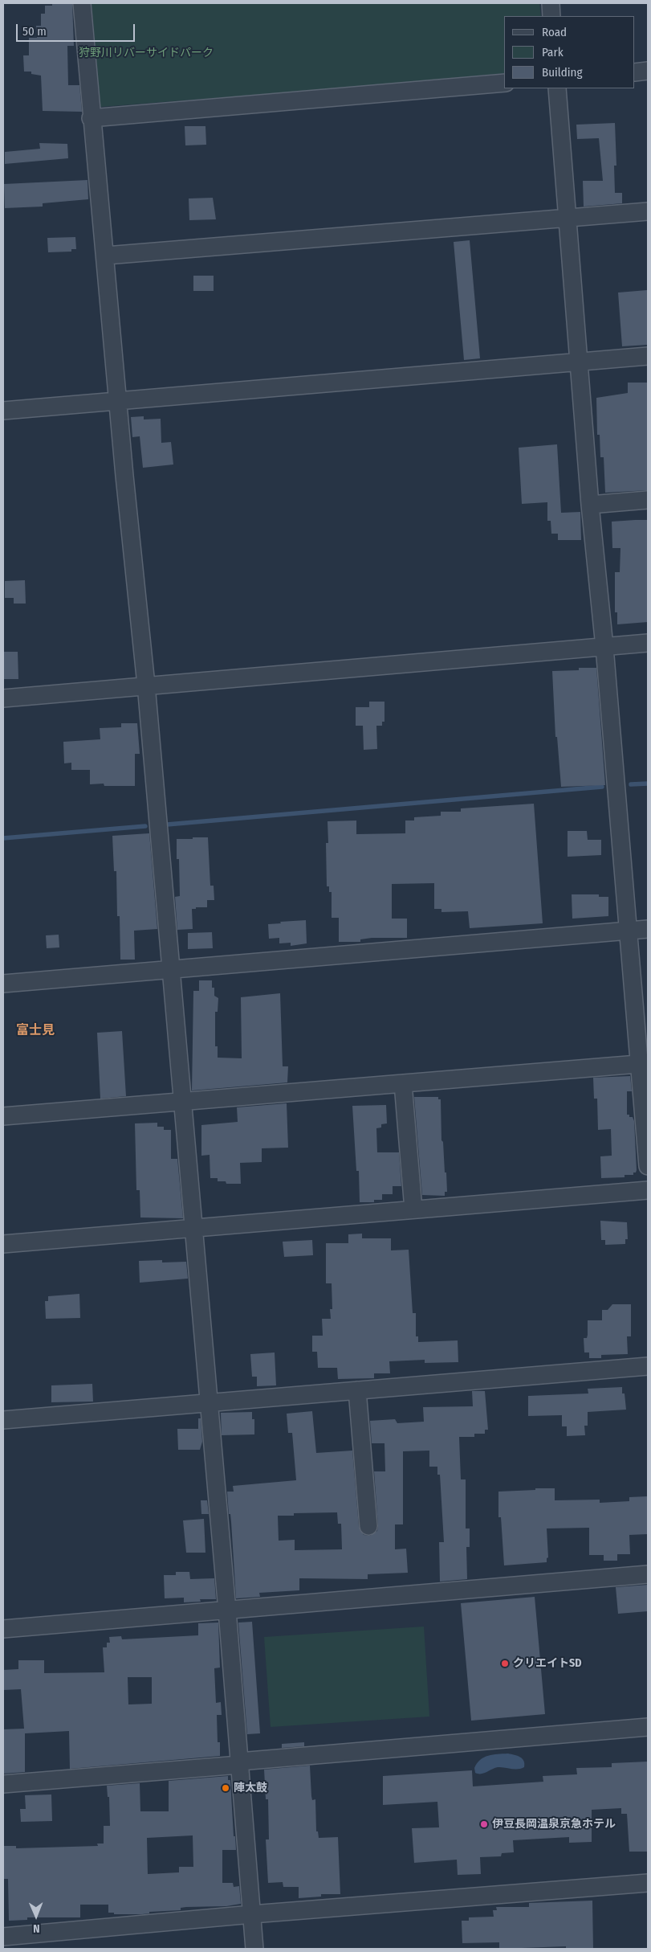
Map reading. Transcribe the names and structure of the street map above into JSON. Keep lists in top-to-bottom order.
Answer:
{
  "districts": ["富士見"],
  "parks": ["狩野川リバーサイドパーク"],
  "places": ["クリエイトSD", "陣太鼓", "伊豆長岡温泉京急ホテル"],
  "legend": ["Road", "Park", "Building"],
  "scale_bar": "50 m",
  "north": "bottom"
}
